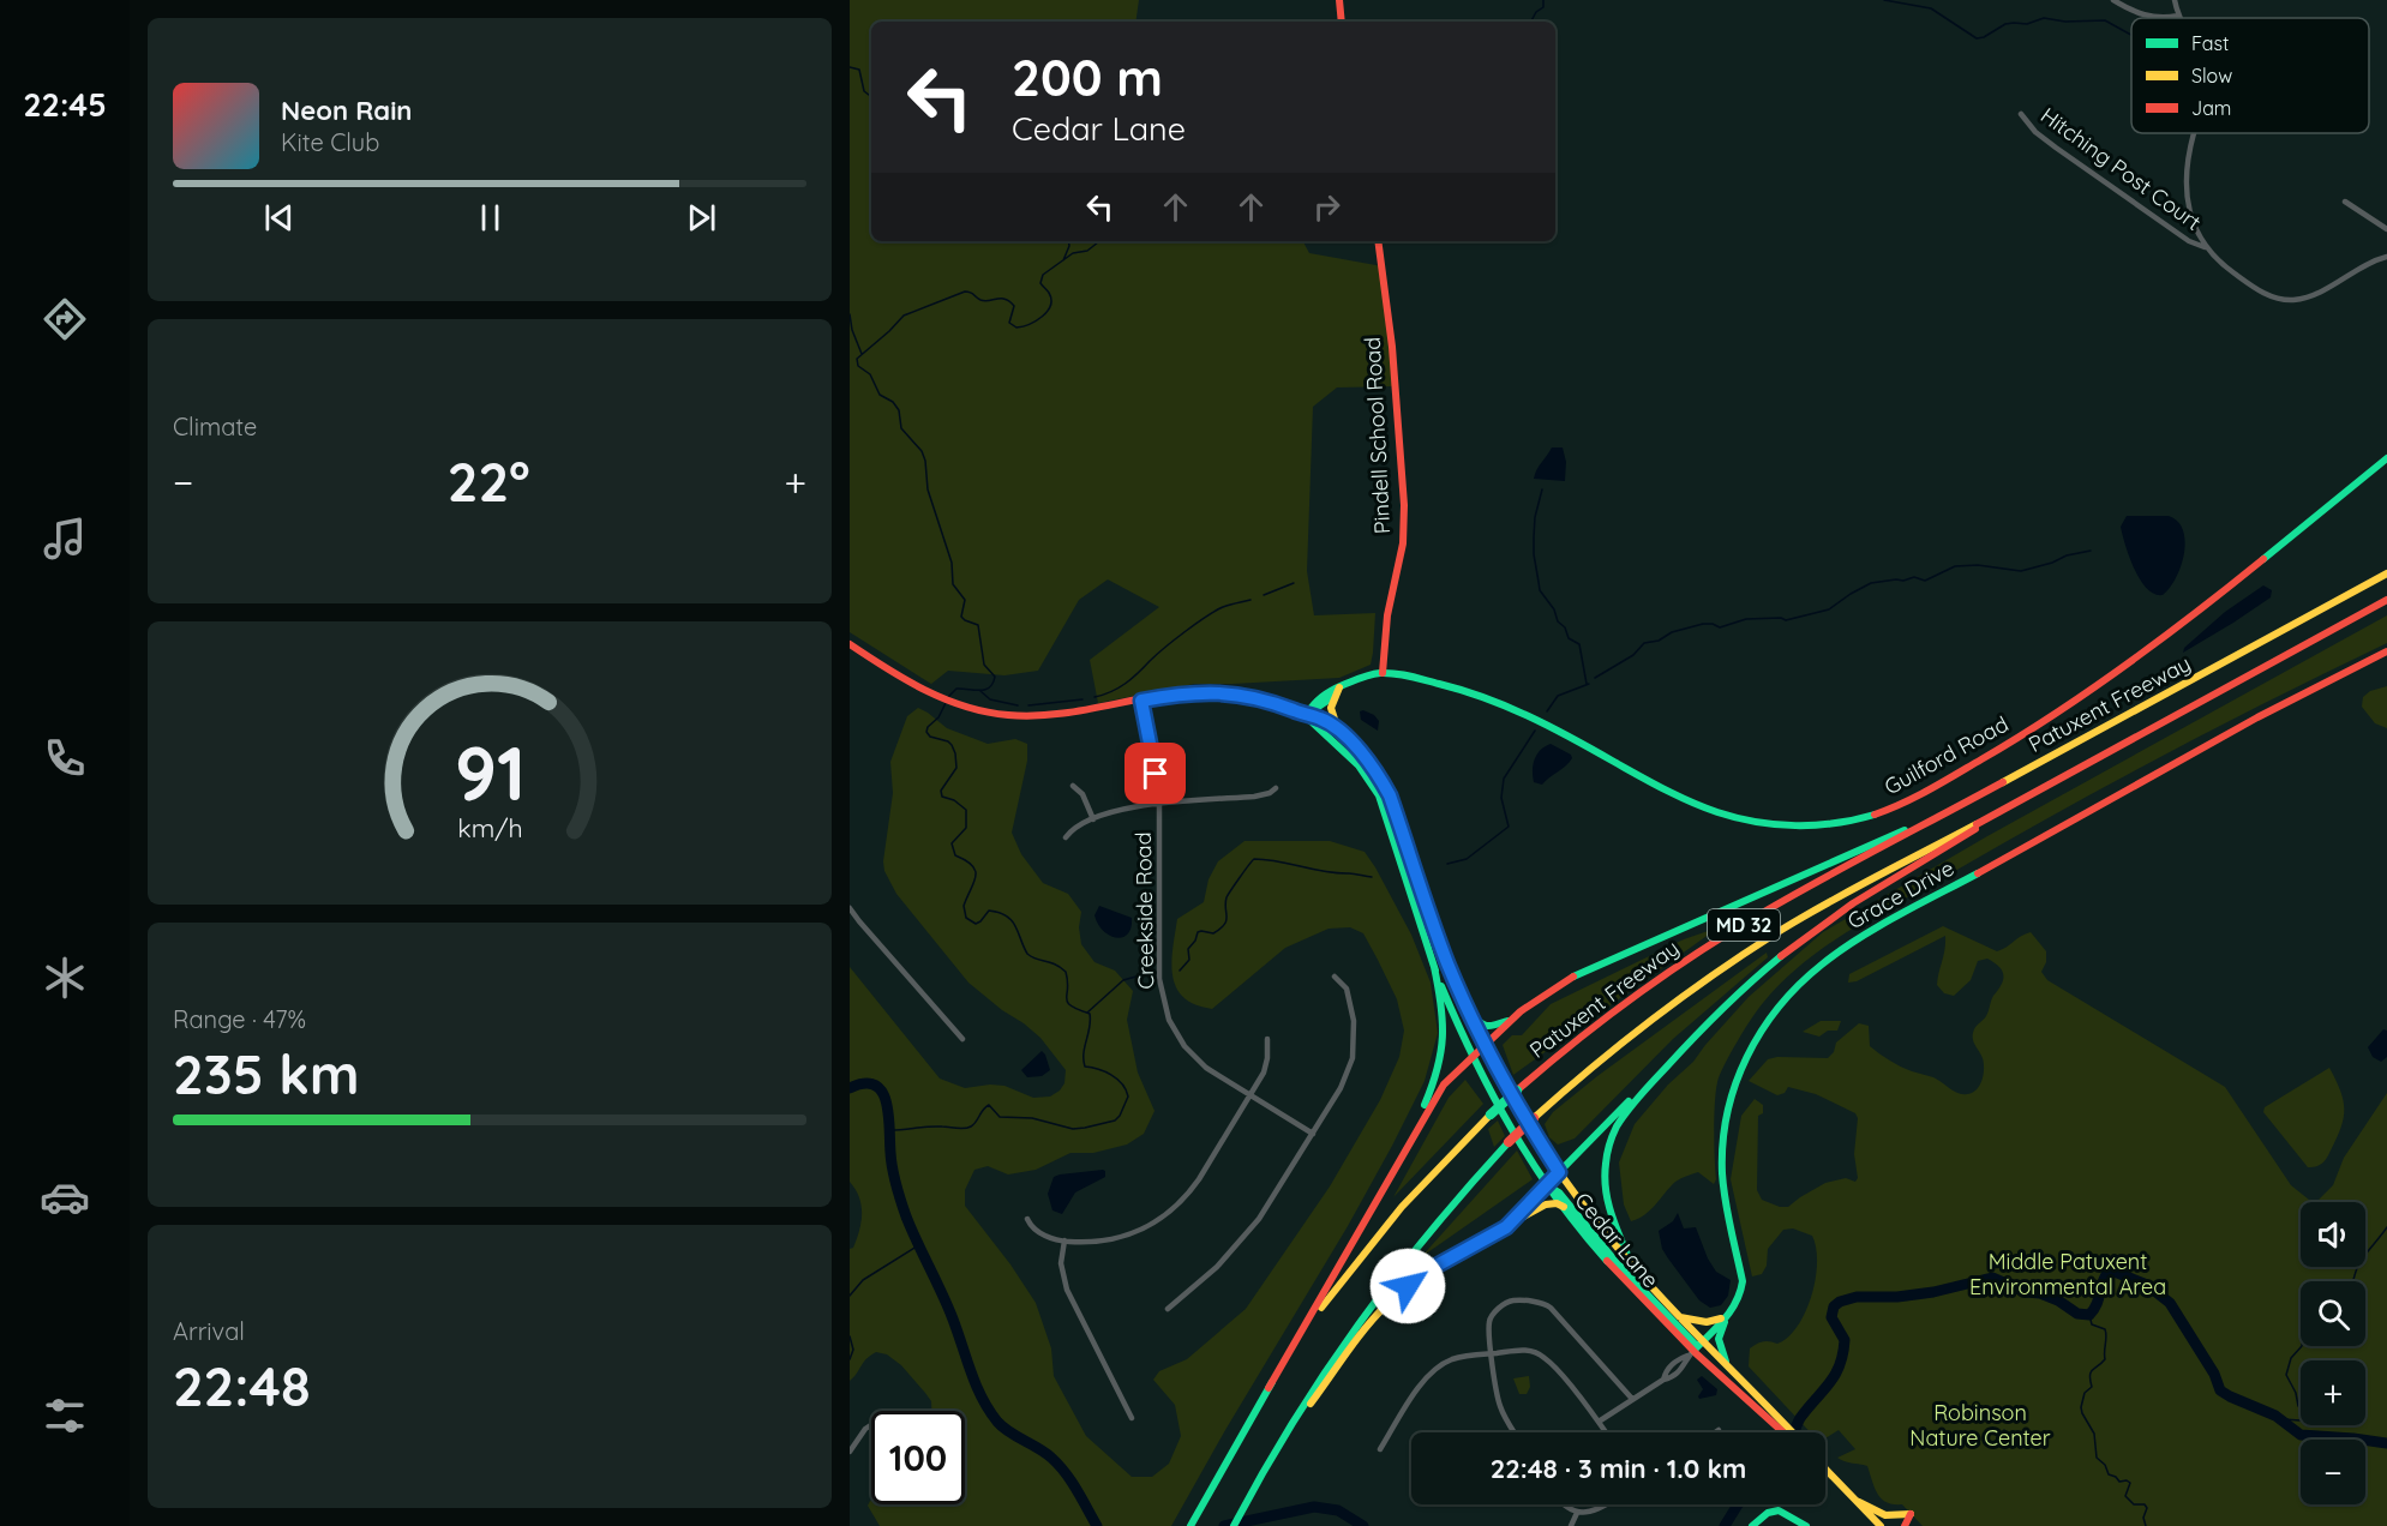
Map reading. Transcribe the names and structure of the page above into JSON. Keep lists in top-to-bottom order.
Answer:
{
  "streets": {
    "main road": [
      "Pindell School Road",
      "Patuxent Freeway",
      "Guilford Road",
      "Grace Drive",
      "MD 32",
      "Cedar Lane"
    ],
    "street": ["Hitching Post Court", "Creekside Road"]
  },
  "crossings": [
    ["Pindell School Road", "Guilford Road"],
    ["Guilford Road", "Cedar Lane"],
    ["Grace Drive", "Cedar Lane"]
  ],
  "parks": ["Middle Patuxent Environmental Area", "Robinson Nature Center"],
  "legend": ["Fast", "Slow", "Jam"],
  "page": {
    "tabs": "22:45",
    "turn": ["200 m", "Cedar Lane"],
    "song": ["Neon Rain", "Kite Club"],
    "tile": [
      "Climate",
      ["Range · 47%", "235 km"],
      ["Arrival", "22:48"]
    ],
    "heat": ["−", "22°", "+"],
    "map_buttons": ["+", "−"],
    "limit": "100",
    "trip": "22:48 · 3 min · 1.0 km",
    "gauge": ["91", "km/h"]
  }
}
